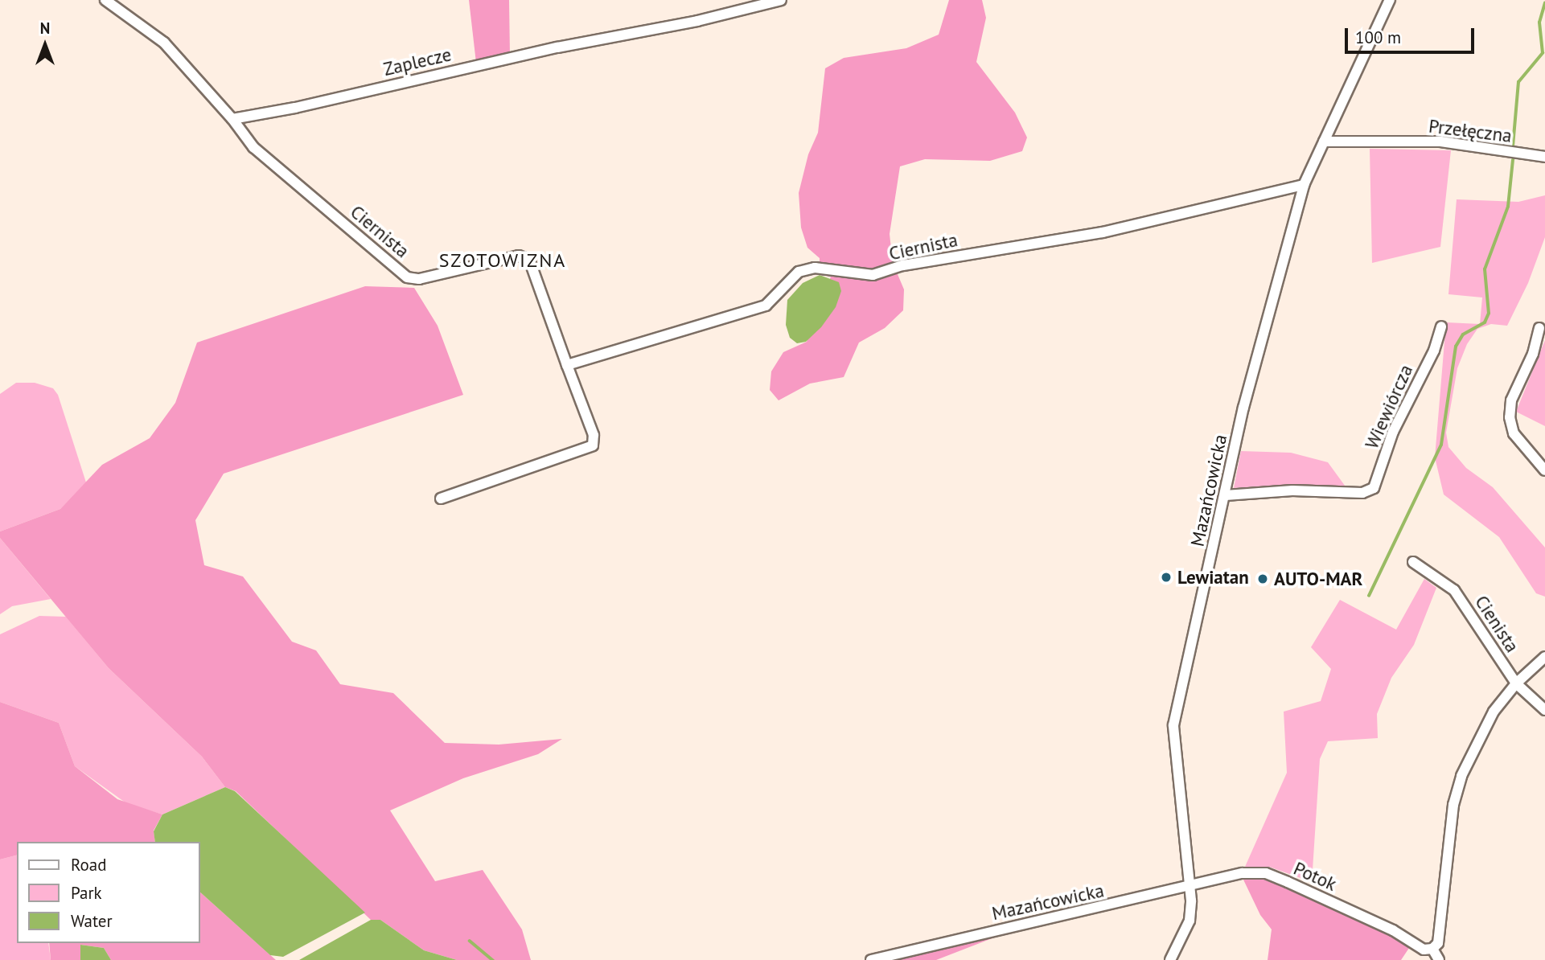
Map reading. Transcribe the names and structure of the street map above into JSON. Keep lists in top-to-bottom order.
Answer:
{
  "streets": {
    "street": [
      "Zaplecze",
      "Przełęczna",
      "Ciernista",
      "Wiewiórcza",
      "Mazańcowicka",
      "Cienista",
      "Potok"
    ]
  },
  "crossings": [
    ["Zaplecze", "Ciernista"],
    ["Przełęczna", "Mazańcowicka"],
    ["Ciernista", "Mazańcowicka"],
    ["Wiewiórcza", "Mazańcowicka"],
    ["Mazańcowicka", "Potok"]
  ],
  "districts": ["SZOTOWIZNA"],
  "places": ["Lewiatan", "AUTO-MAR"],
  "legend": ["Road", "Park", "Water"],
  "scale_bar": "100 m",
  "north": "top"
}
